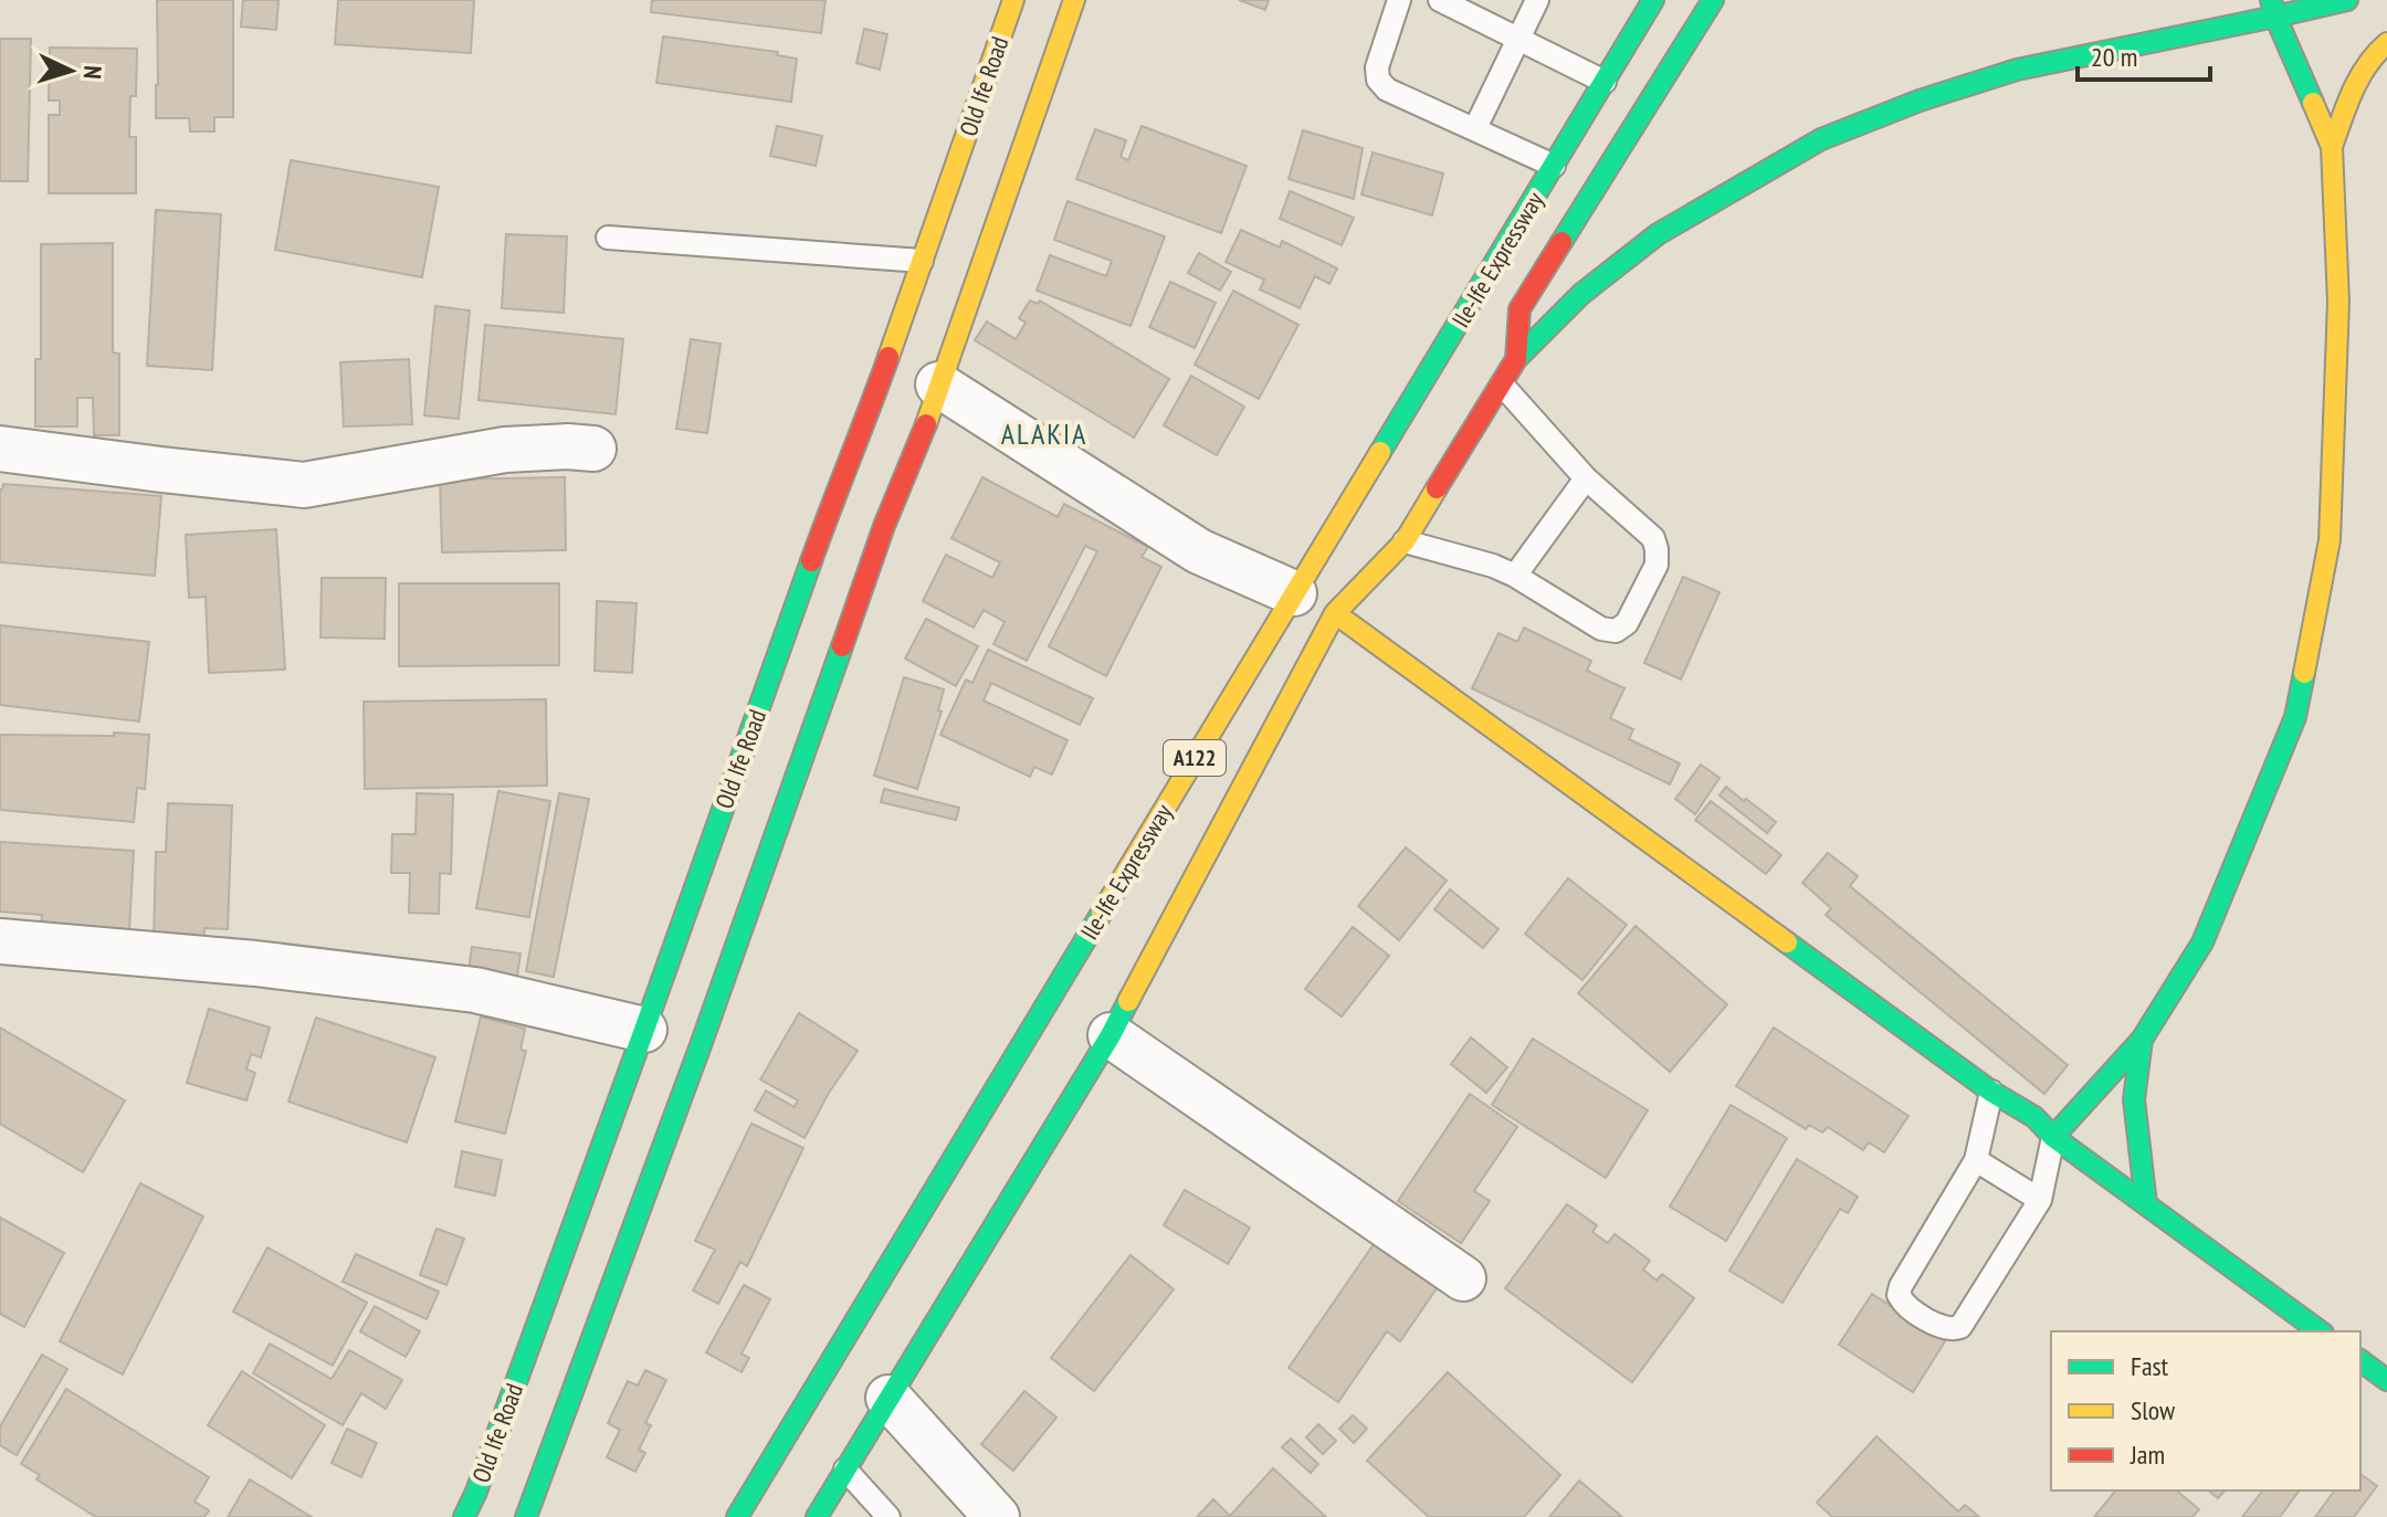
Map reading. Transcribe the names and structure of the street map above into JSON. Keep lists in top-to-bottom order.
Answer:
{
  "streets": {
    "main road": ["Old Ife Road", "Ile-Ife Expressway", "A122"]
  },
  "districts": ["ALAKIA"],
  "legend": ["Fast", "Slow", "Jam"],
  "scale_bar": "20 m",
  "north": "right"
}
